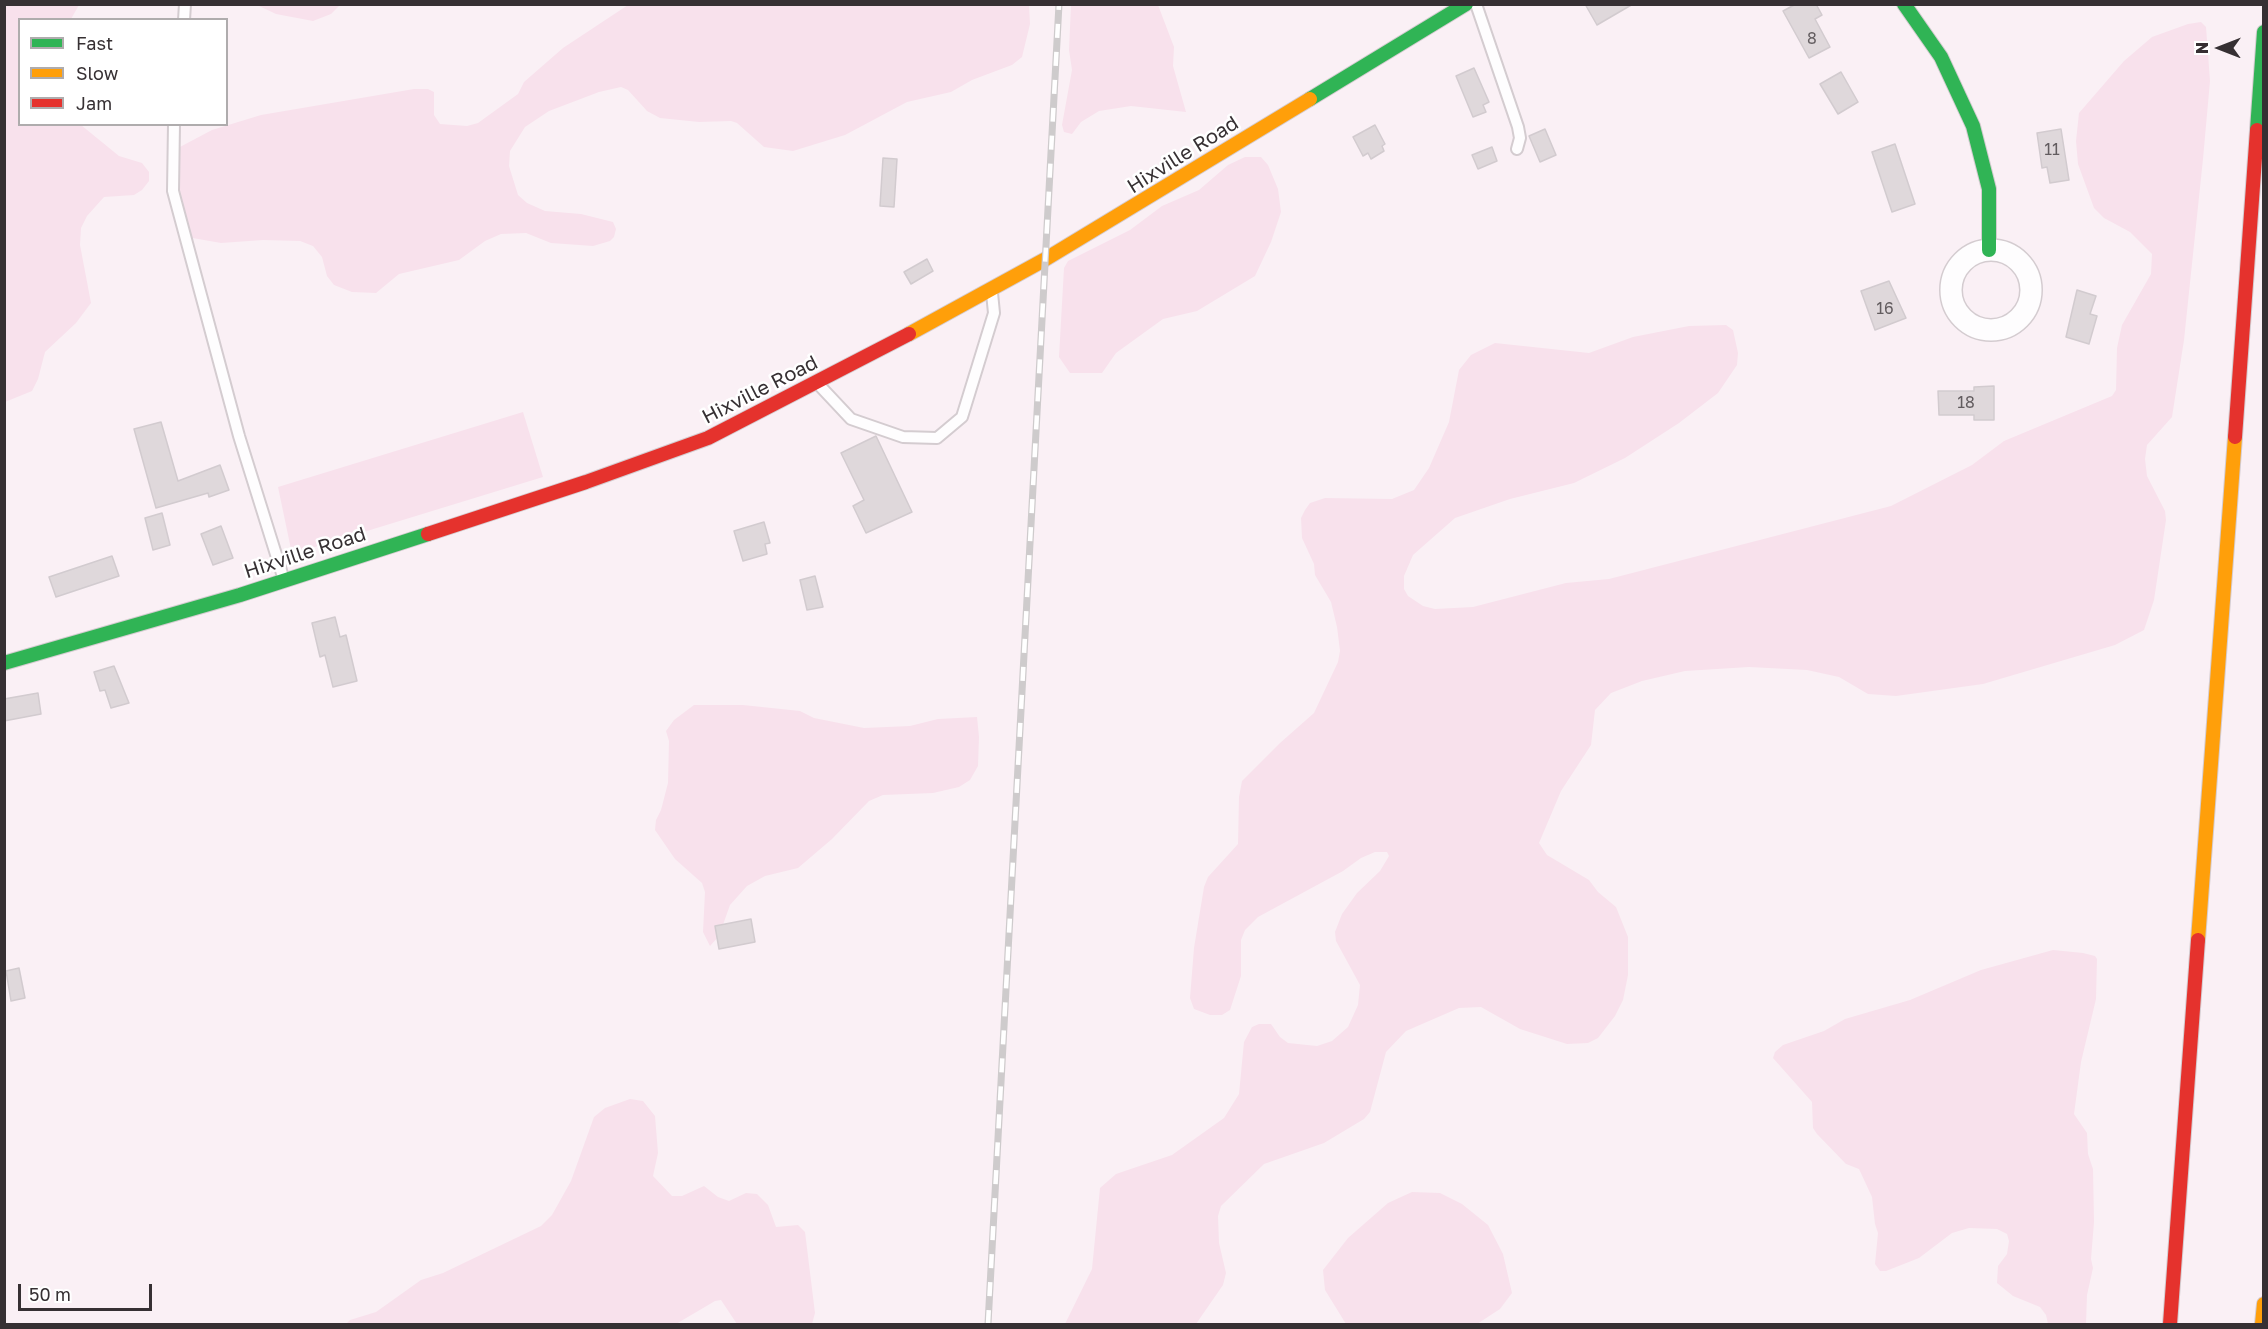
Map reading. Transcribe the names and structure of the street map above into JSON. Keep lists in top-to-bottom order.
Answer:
{
  "streets": {
    "main road": ["Hixville Road"]
  },
  "house_numbers": [
    "8",
    "11",
    "16",
    "18"
  ],
  "legend": ["Fast", "Slow", "Jam"],
  "scale_bar": "50 m",
  "north": "left"
}
